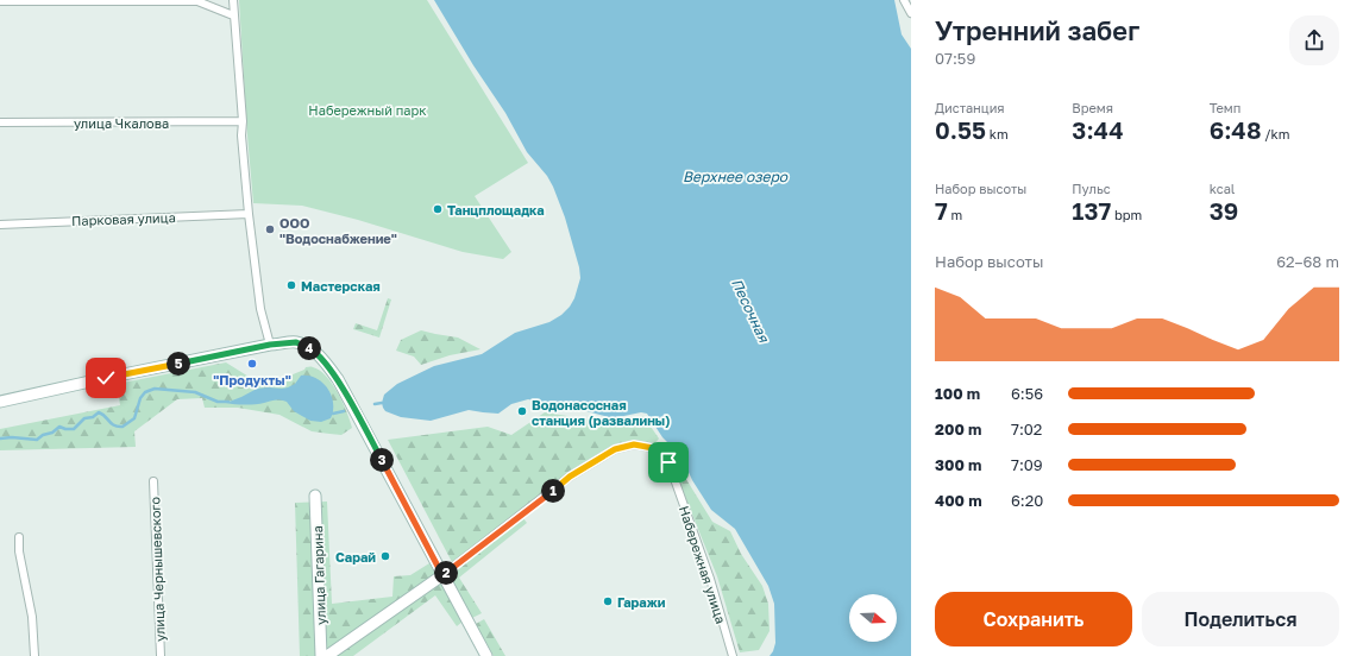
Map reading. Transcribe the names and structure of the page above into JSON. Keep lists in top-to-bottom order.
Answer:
{
  "streets": {
    "main road": ["улица Гагарина"],
    "street": [
      "улица Чкалова",
      "Парковая улица",
      "Набережная улица",
      "улица Чернышевского"
    ]
  },
  "water": ["Верхнее озеро", "Песочная"],
  "parks": ["Набережный парк"],
  "places": [
    "Танцплощадка",
    "ООО \"Водоснабжение\"",
    "Мастерская",
    "\"Продукты\"",
    "Водонасосная станция (развалины)",
    "Сарай",
    "Гаражи"
  ],
  "north": "right",
  "page": {
    "heading": ["Утренний забег", "07:59"],
    "stats": [
      ["Дистанция", "0.55 km"],
      ["Время", "3:44"],
      ["Темп", "6:48 /km"],
      ["Набор высоты", "7 m"],
      ["Пульс", "137 bpm"],
      ["kcal", "39"]
    ],
    "chart": ["Набор высоты", "62–68 m"],
    "pins": [
      "4",
      "5",
      "3",
      "1",
      "2"
    ],
    "list": [
      {
        "name": "100 m",
        "note": "6:56"
      },
      {
        "name": "200 m",
        "note": "7:02"
      },
      {
        "name": "300 m",
        "note": "7:09"
      },
      {
        "name": "400 m",
        "note": "6:20"
      }
    ],
    "buttons": ["Сохранить", "Поделиться"]
  }
}
